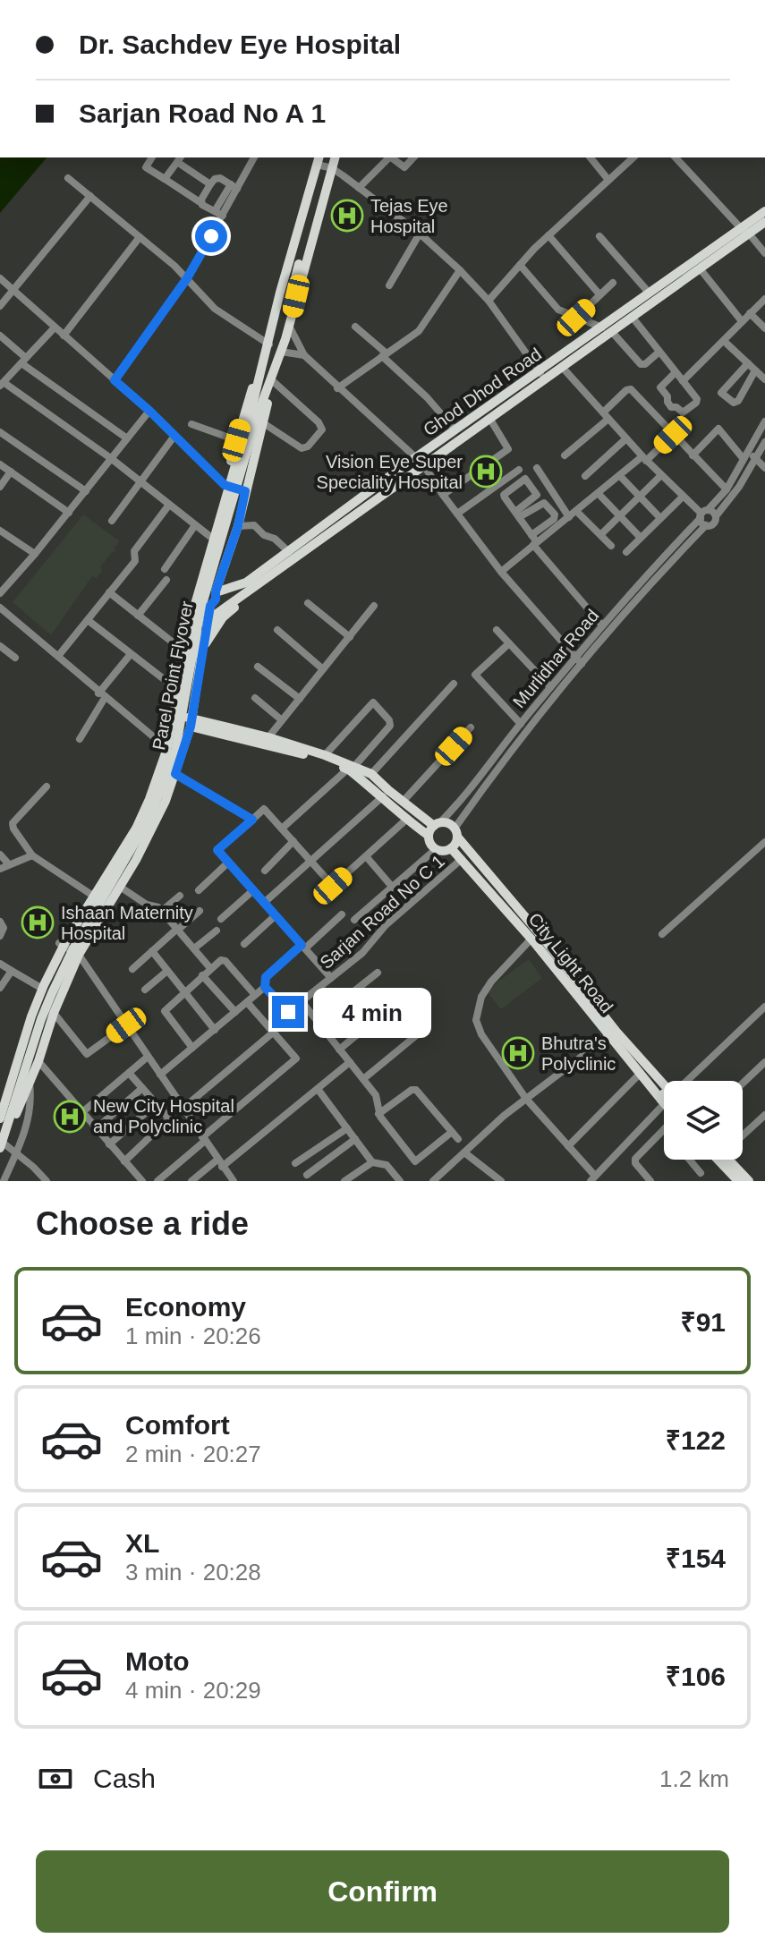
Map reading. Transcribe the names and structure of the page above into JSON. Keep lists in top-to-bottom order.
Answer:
{
  "streets": {
    "main road": ["Ghod Dhod Road", "Parel Point Flyover", "City Light Road"],
    "street": ["Murlidhar Road", "Sarjan Road No C 1"]
  },
  "crossings": [
    ["Murlidhar Road", "City Light Road"],
    ["Sarjan Road No C 1", "City Light Road"]
  ],
  "places": {
    "hospital": [
      "Tejas Eye Hospital",
      "Vision Eye Super Speciality Hospital",
      "Ishaan Maternity Hospital",
      "Bhutra's Polyclinic",
      "New City Hospital and Polyclinic"
    ]
  },
  "page": {
    "banner": ["Dr. Sachdev Eye Hospital", "Sarjan Road No A 1"],
    "bubble": "4 min",
    "heading": "Choose a ride",
    "list": [
      {
        "name": "Economy",
        "note": "1 min · 20:26",
        "value": "₹91"
      },
      {
        "name": "Comfort",
        "note": "2 min · 20:27",
        "value": "₹122"
      },
      {
        "name": "XL",
        "note": "3 min · 20:28",
        "value": "₹154"
      },
      {
        "name": "Moto",
        "note": "4 min · 20:29",
        "value": "₹106"
      }
    ],
    "pay": ["Cash", "1.2 km"],
    "buttons": "Confirm"
  }
}
